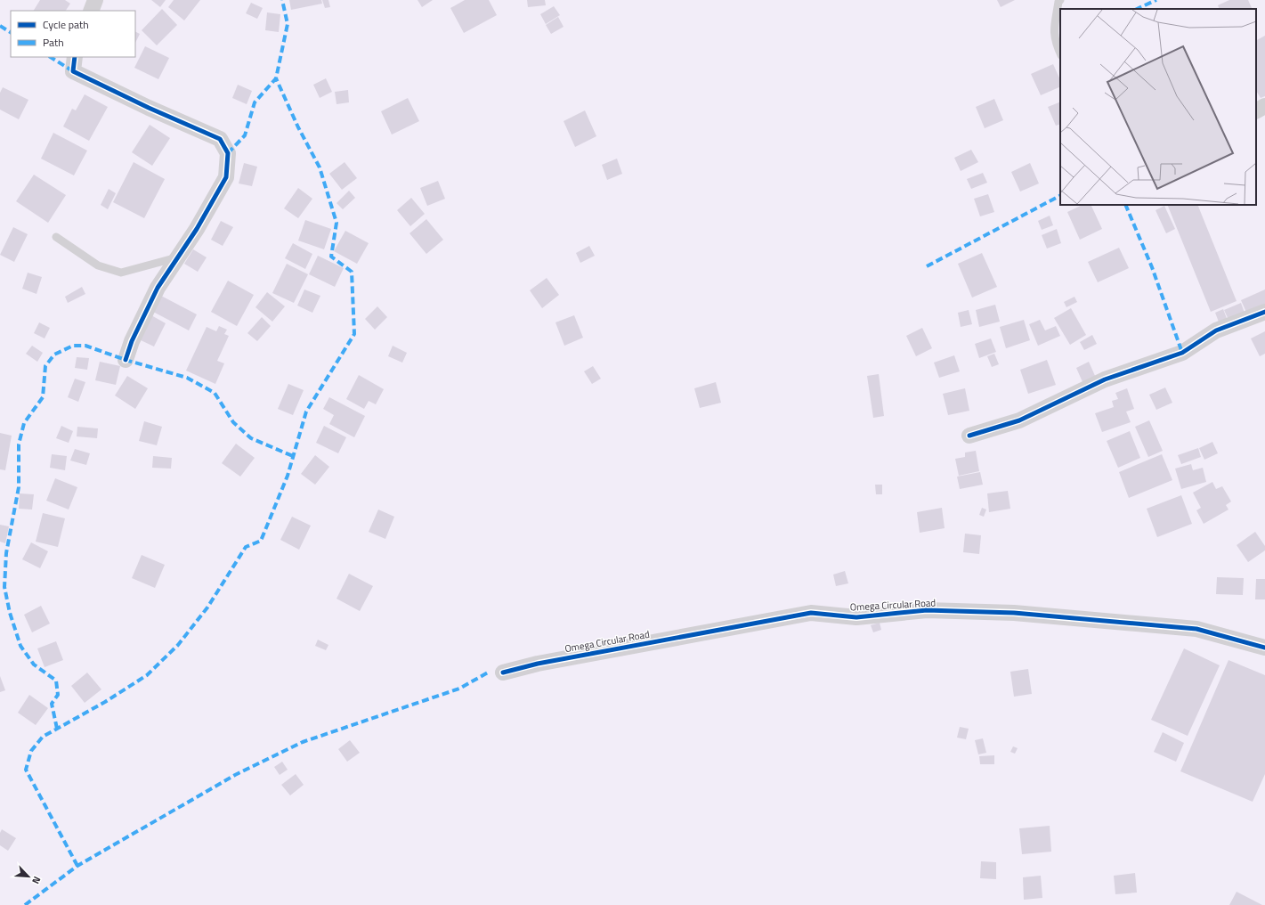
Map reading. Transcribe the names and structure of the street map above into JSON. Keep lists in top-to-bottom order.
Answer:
{
  "streets": {
    "street": ["Omega Circular Road"]
  },
  "legend": ["Cycle path", "Path"],
  "north": "bottom right"
}
